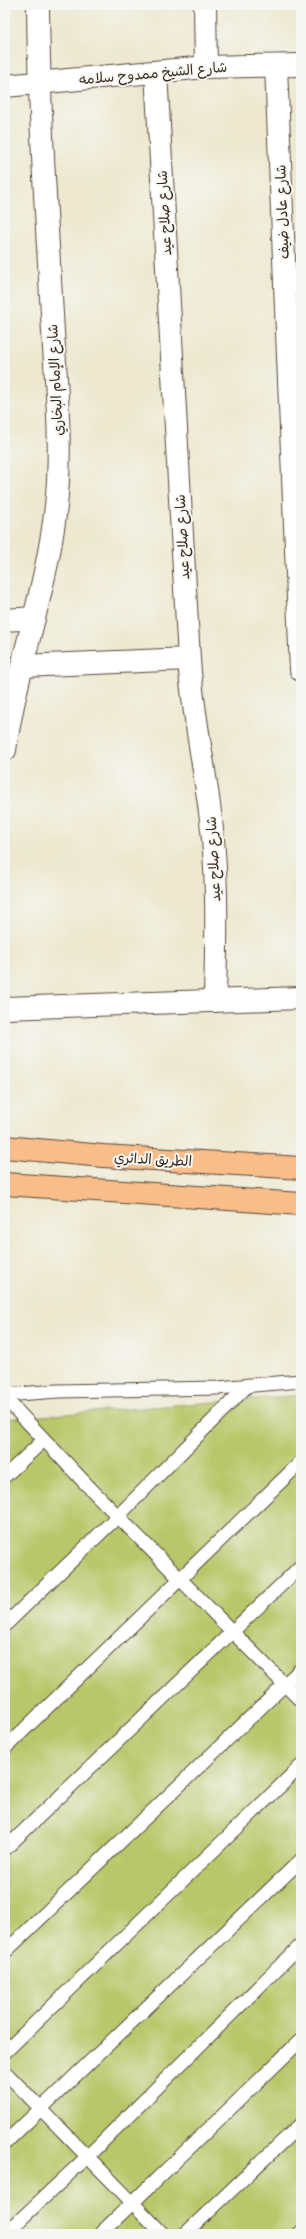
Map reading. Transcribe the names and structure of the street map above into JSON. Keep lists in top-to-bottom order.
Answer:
{
  "streets": {
    "highway": ["الطريق الدائري"],
    "street": [
      "شارع الشيخ ممدوح سلامه",
      "شارع عادل ضيف",
      "شارع صلاح عيد",
      "شارع الإمام البخاري"
    ]
  },
  "crossings": [
    ["شارع الشيخ ممدوح سلامه", "شارع عادل ضيف"],
    ["شارع الشيخ ممدوح سلامه", "شارع صلاح عيد"],
    ["شارع الشيخ ممدوح سلامه", "شارع الإمام البخاري"]
  ]
}
